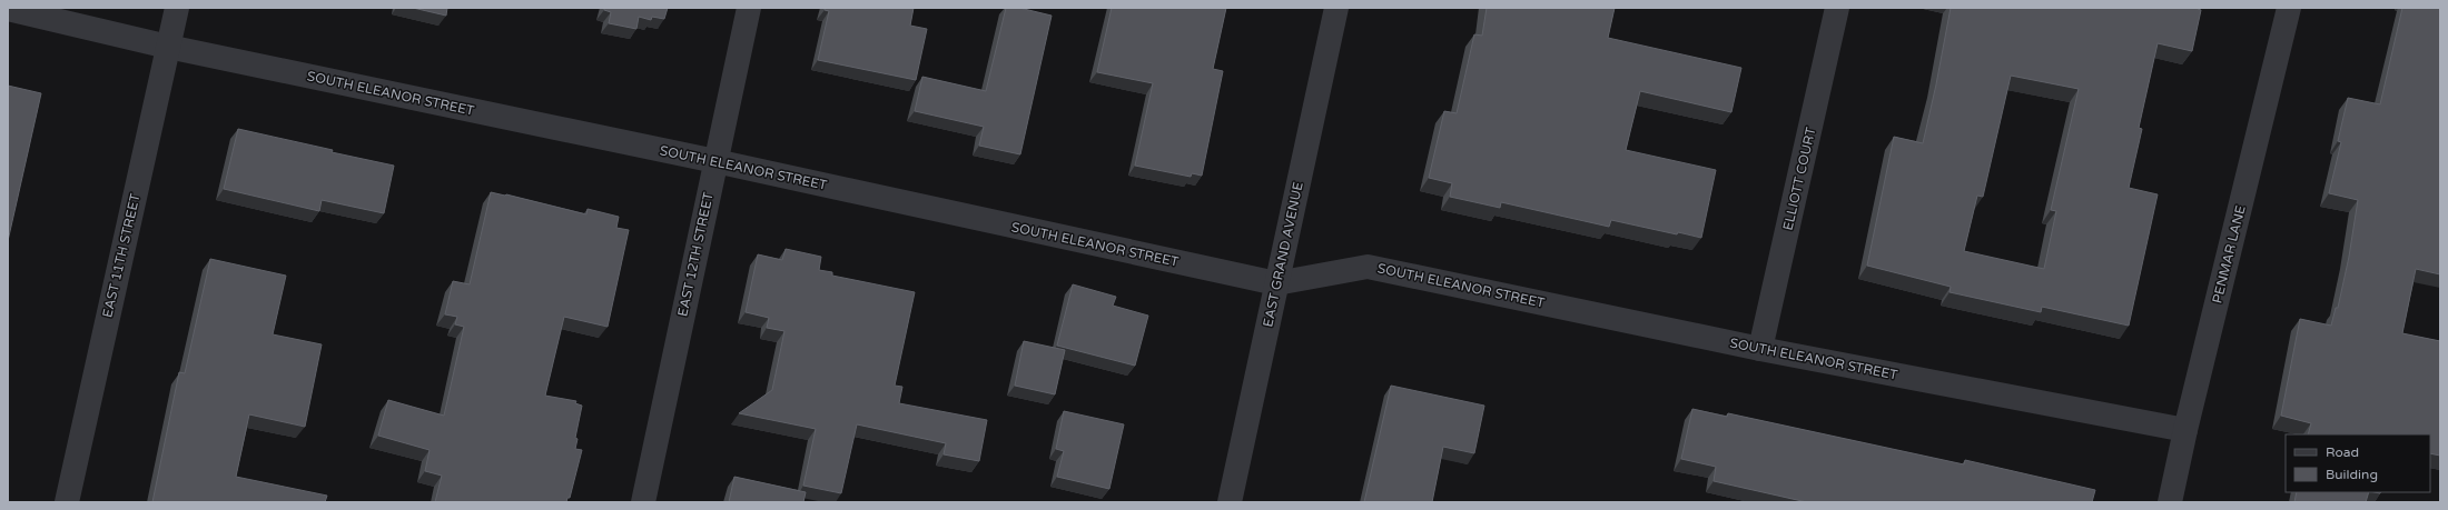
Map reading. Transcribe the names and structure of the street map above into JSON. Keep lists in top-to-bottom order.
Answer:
{
  "streets": {
    "street": [
      "SOUTH ELEANOR STREET",
      "ELLIOTT COURT",
      "EAST 12TH STREET",
      "EAST GRAND AVENUE",
      "PENMAR LANE",
      "EAST 11TH STREET"
    ]
  },
  "crossings": [
    ["SOUTH ELEANOR STREET", "ELLIOTT COURT"],
    ["SOUTH ELEANOR STREET", "EAST 12TH STREET"],
    ["SOUTH ELEANOR STREET", "EAST GRAND AVENUE"],
    ["SOUTH ELEANOR STREET", "PENMAR LANE"],
    ["SOUTH ELEANOR STREET", "EAST 11TH STREET"]
  ],
  "legend": ["Road", "Building"]
}
